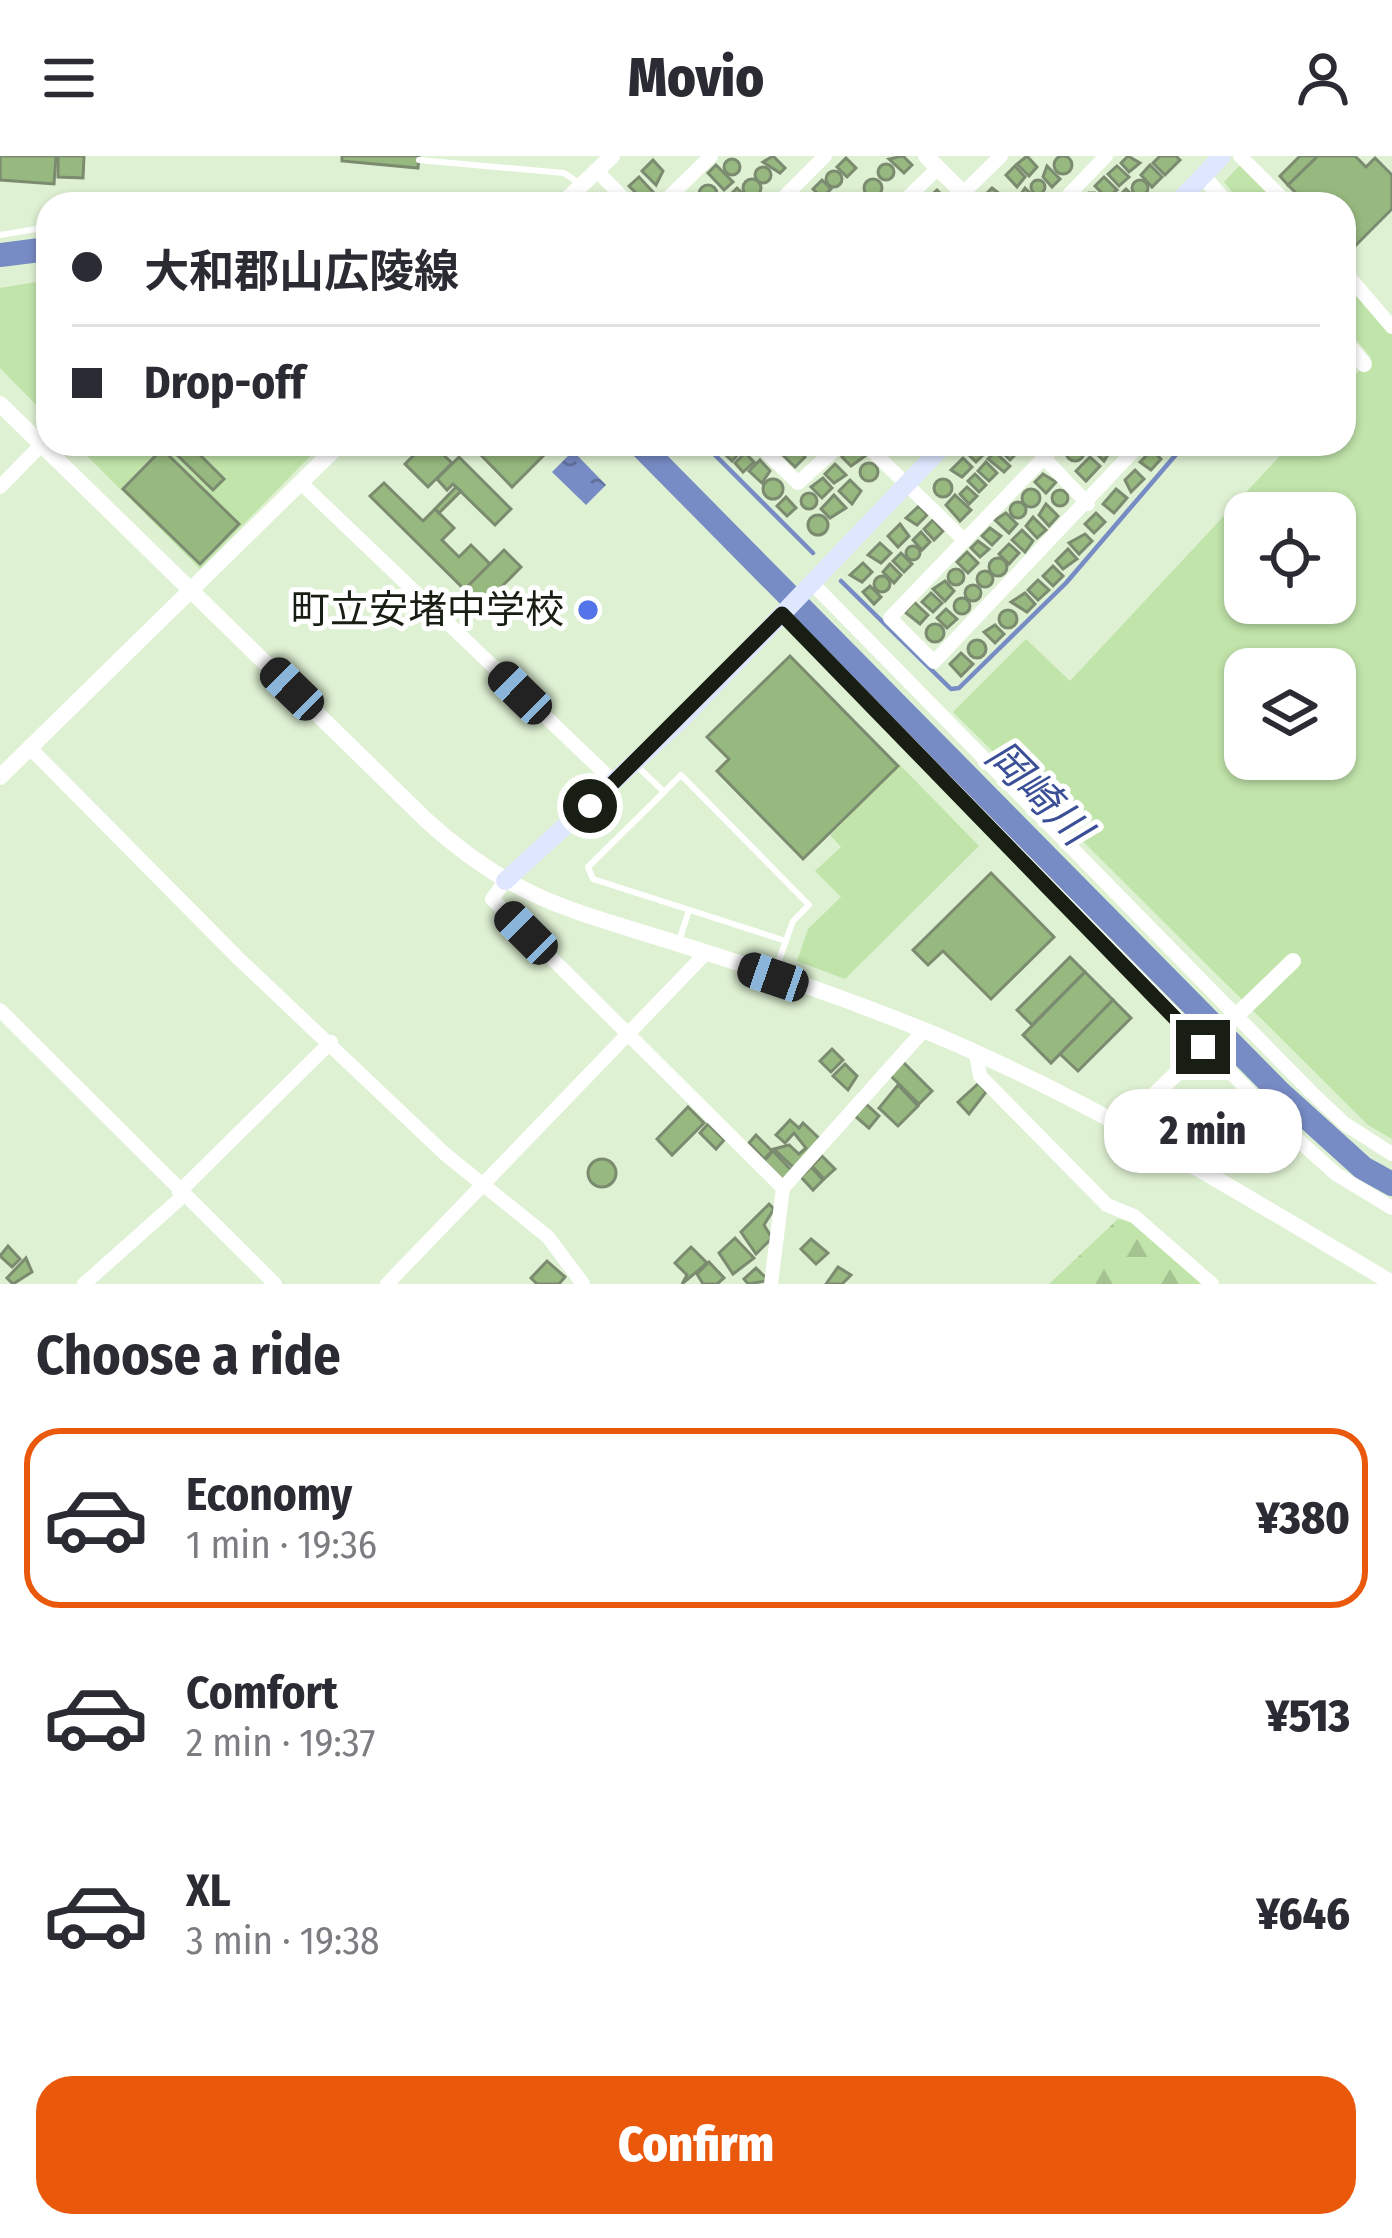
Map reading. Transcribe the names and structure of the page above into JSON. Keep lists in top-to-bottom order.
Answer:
{
  "water": ["岡崎川"],
  "places": ["町立安堵中学校"],
  "page": {
    "header": "Movio",
    "banner": ["大和郡山広陵線", "Drop-off"],
    "bubble": "2 min",
    "heading": "Choose a ride",
    "list": [
      {
        "name": "Economy",
        "note": "1 min · 19:36",
        "value": "¥380"
      },
      {
        "name": "Comfort",
        "note": "2 min · 19:37",
        "value": "¥513"
      },
      {
        "name": "XL",
        "note": "3 min · 19:38",
        "value": "¥646"
      }
    ],
    "buttons": "Confirm"
  }
}
